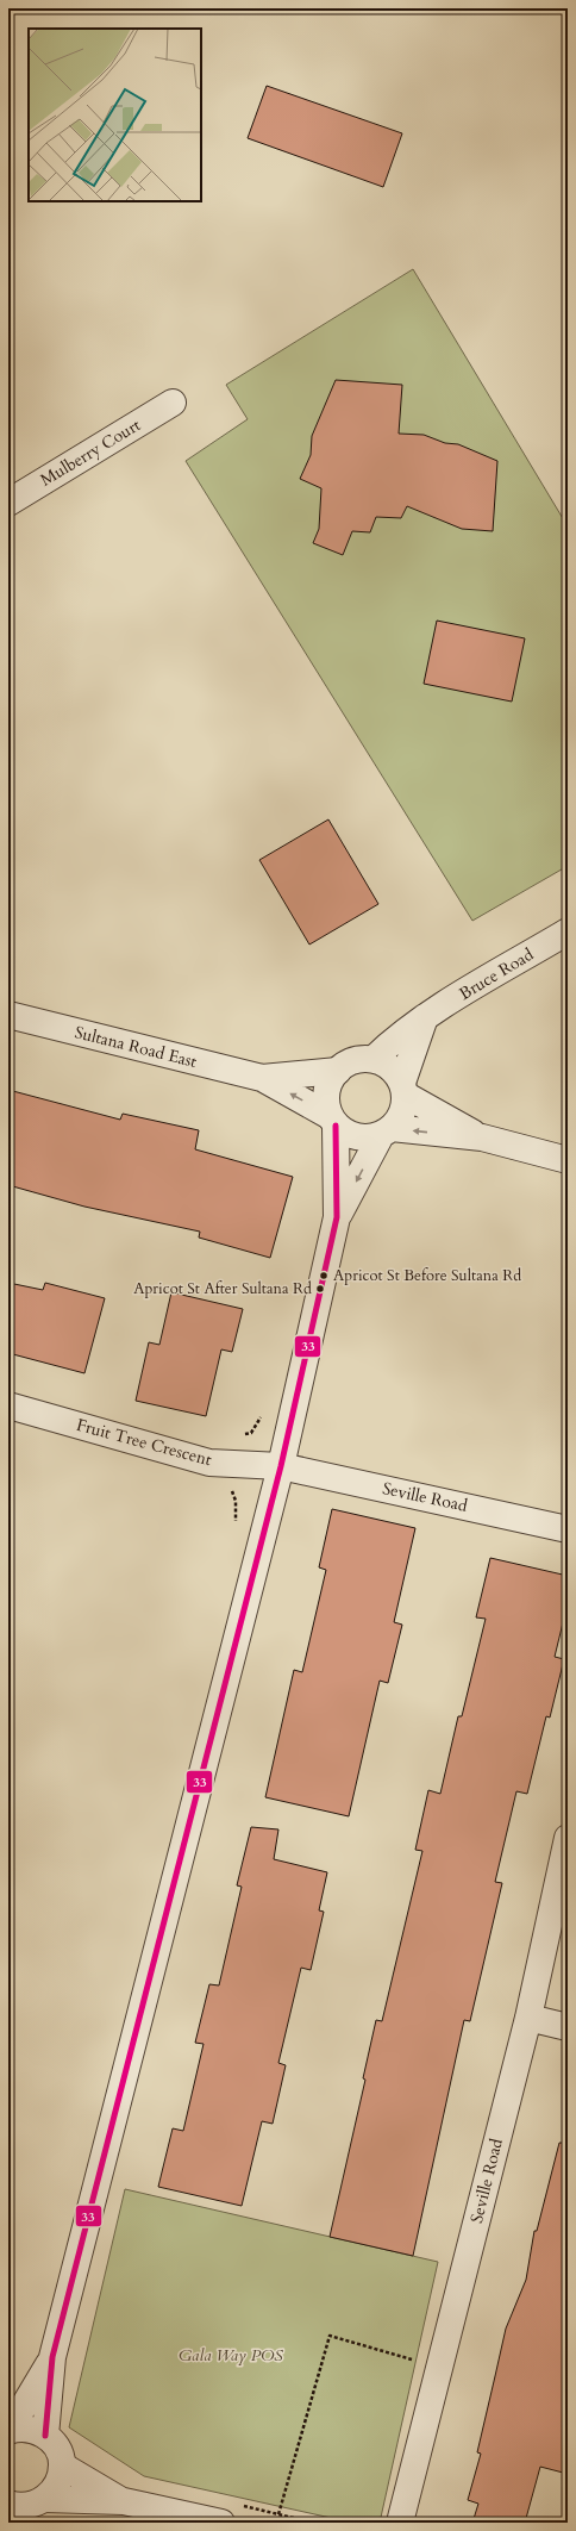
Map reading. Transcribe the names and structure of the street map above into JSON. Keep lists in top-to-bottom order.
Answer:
{
  "streets": {
    "street": [
      "Mulberry Court",
      "Bruce Road",
      "Sultana Road East",
      "Fruit Tree Crescent",
      "Seville Road"
    ]
  },
  "crossings": [
    ["Bruce Road", "Sultana Road East"],
    ["Fruit Tree Crescent", "Seville Road"]
  ],
  "parks": ["Gala Way POS"],
  "places": ["Apricot St Before Sultana Rd", "Apricot St After Sultana Rd"],
  "lines": ["transit line 33"]
}
